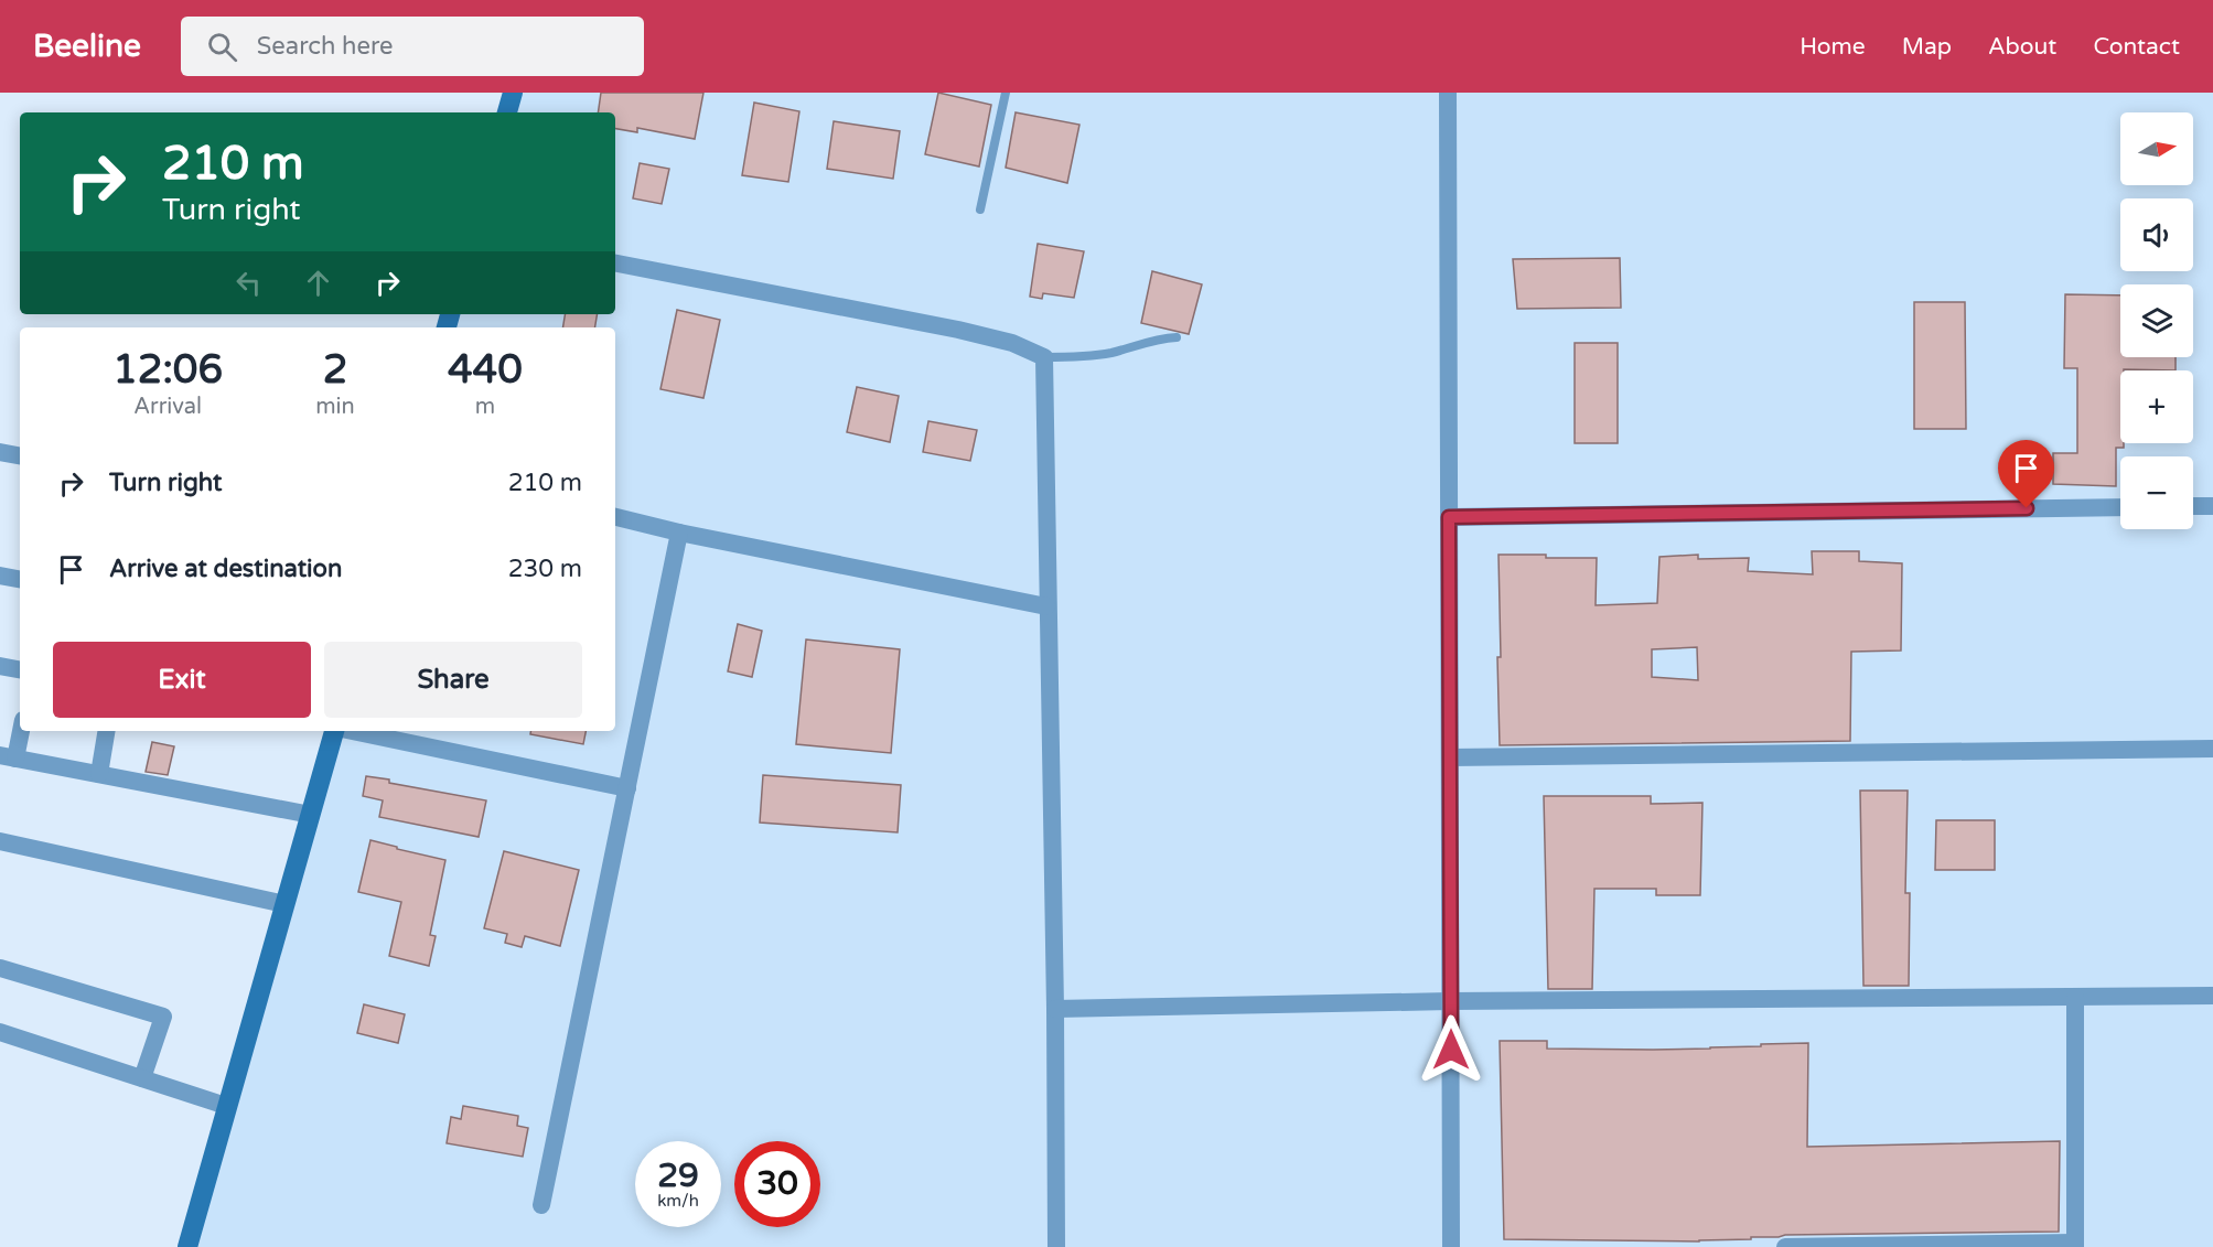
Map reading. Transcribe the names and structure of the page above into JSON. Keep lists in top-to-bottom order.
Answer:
{
  "north": "right",
  "page": {
    "header": "Beeline",
    "search": "Search here",
    "nav": [
      "Home",
      "Map",
      "About",
      "Contact"
    ],
    "map_buttons": ["+", "−"],
    "turn": ["210 m", "Turn right"],
    "eta": [
      "12:06",
      "Arrival",
      "2",
      "min",
      "440",
      "m"
    ],
    "list": [
      {
        "name": "Turn right",
        "value": "210 m"
      },
      {
        "name": "Arrive at destination",
        "value": "230 m"
      }
    ],
    "buttons": ["Exit", "Share"],
    "speed": "29 km/h",
    "limit": "30"
  }
}
